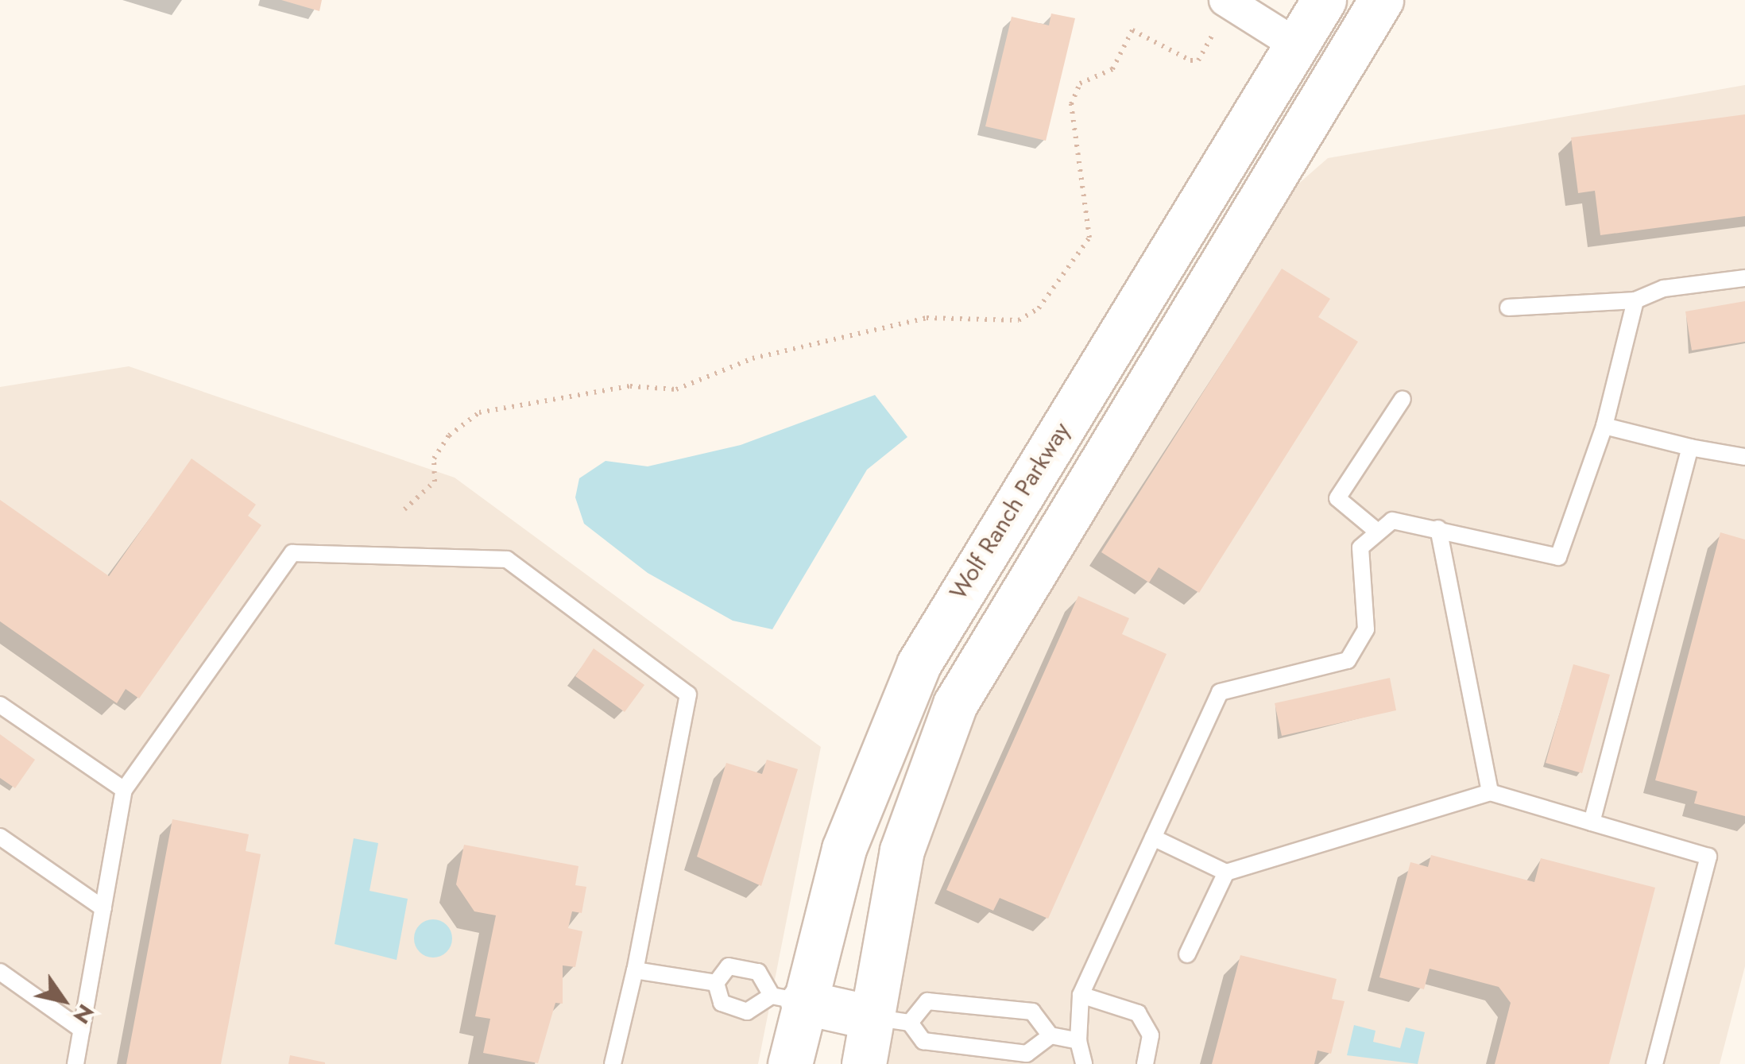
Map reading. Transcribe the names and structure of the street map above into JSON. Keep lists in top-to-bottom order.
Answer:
{
  "streets": {
    "street": ["Wolf Ranch Parkway"]
  },
  "north": "bottom right"
}
